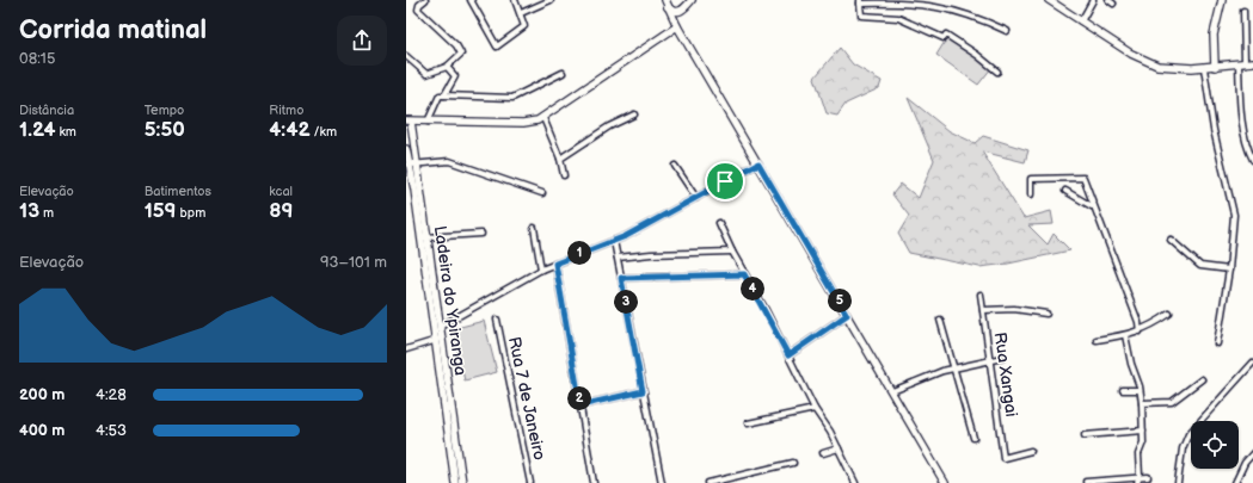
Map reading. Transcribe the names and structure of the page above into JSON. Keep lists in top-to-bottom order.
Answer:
{
  "streets": {
    "main road": ["Ladeira do Ypiranga"],
    "street": ["Rua Xangai", "Rua 7 de Janeiro"]
  },
  "page": {
    "heading": ["Corrida matinal", "08:15"],
    "stats": [
      ["Distância", "1.24 km"],
      ["Tempo", "5:50"],
      ["Ritmo", "4:42 /km"],
      ["Elevação", "13 m"],
      ["Batimentos", "159 bpm"],
      ["kcal", "89"]
    ],
    "pins": [
      "1",
      "4",
      "5",
      "3",
      "2"
    ],
    "chart": ["Elevação", "93–101 m"],
    "list": [
      {
        "name": "200 m",
        "note": "4:28"
      },
      {
        "name": "400 m",
        "note": "4:53"
      }
    ]
  }
}
